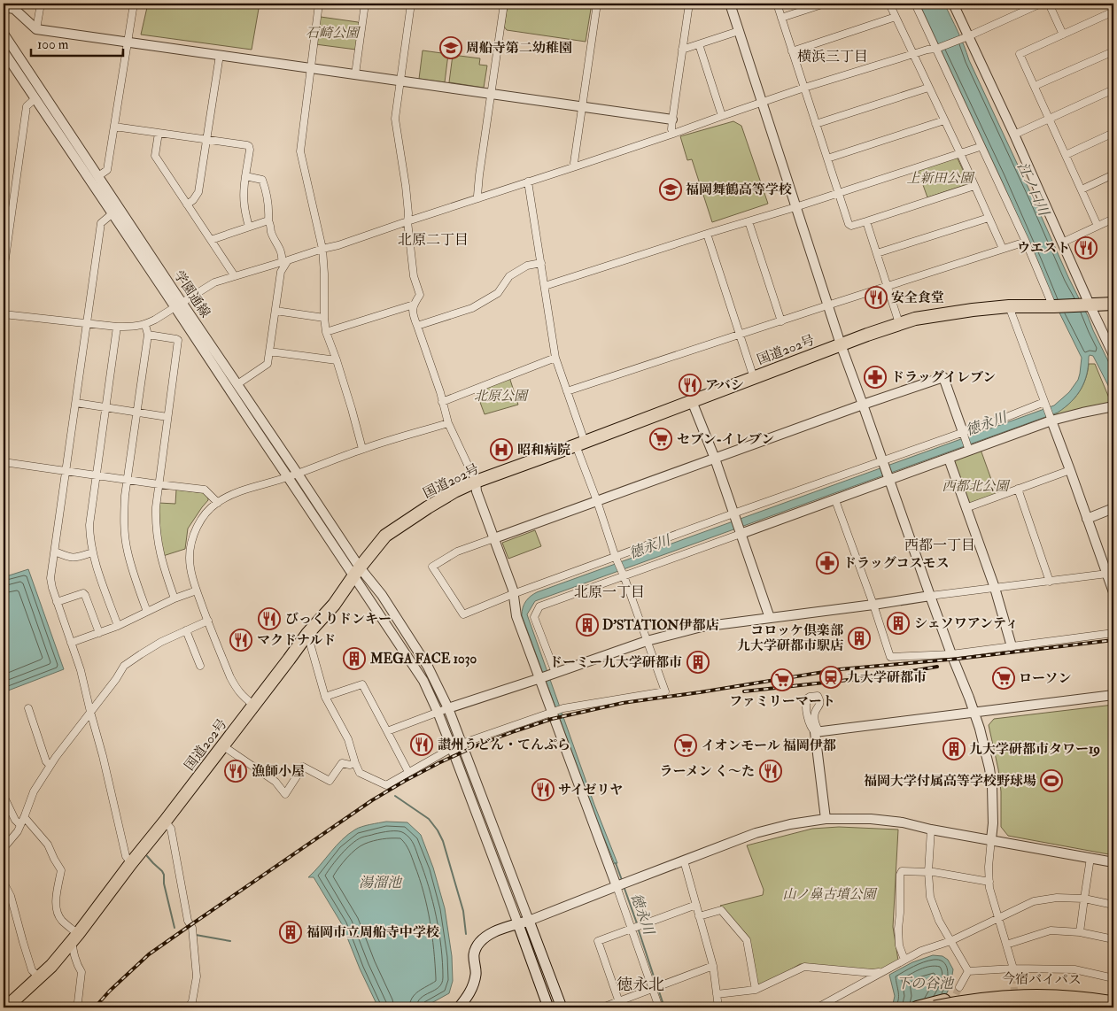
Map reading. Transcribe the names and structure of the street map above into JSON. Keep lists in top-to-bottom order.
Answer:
{
  "streets": {
    "highway": ["国道202号", "今宿バイパス"],
    "street": ["学園通線"]
  },
  "crossings": [
    ["学園通線", "国道202号"]
  ],
  "districts": [
    "横浜三丁目",
    "北原二丁目",
    "西都一丁目",
    "北原一丁目",
    "徳永北"
  ],
  "water": [
    "江ノ口川",
    "徳永川",
    "湯溜池",
    "下の谷池"
  ],
  "parks": [
    "石崎公園",
    "上新田公園",
    "北原公園",
    "西都北公園",
    "山ノ鼻古墳公園"
  ],
  "places": {
    "school or university": ["周船寺第二幼稚園", "福岡舞鶴高等学校"],
    "restaurant": [
      "ウエスト",
      "安全食堂",
      "アバシ",
      "びっくりドンキー",
      "マクドナルド",
      "讃州うどん・てんぷら",
      "漁師小屋",
      "ラーメン く〜た",
      "サイゼリヤ"
    ],
    "pharmacy": ["ドラッグイレブン", "ドラッグコスモス"],
    "supermarket": [
      "セブン-イレブン",
      "ローソン",
      "ファミリーマート",
      "イオンモール 福岡伊都"
    ],
    "hospital": ["昭和病院"],
    "building": [
      "シェソワアンティ",
      "D'STATION伊都店",
      "コロッケ倶楽部 九大学研都市駅店",
      "MEGA FACE 1030",
      "ドーミー九大学研都市",
      "九大学研都市タワー19",
      "福岡市立周船寺中学校"
    ],
    "station": ["九大学研都市"],
    "sports": ["福岡大学付属高等学校野球場"]
  },
  "scale_bar": "100 m"
}
